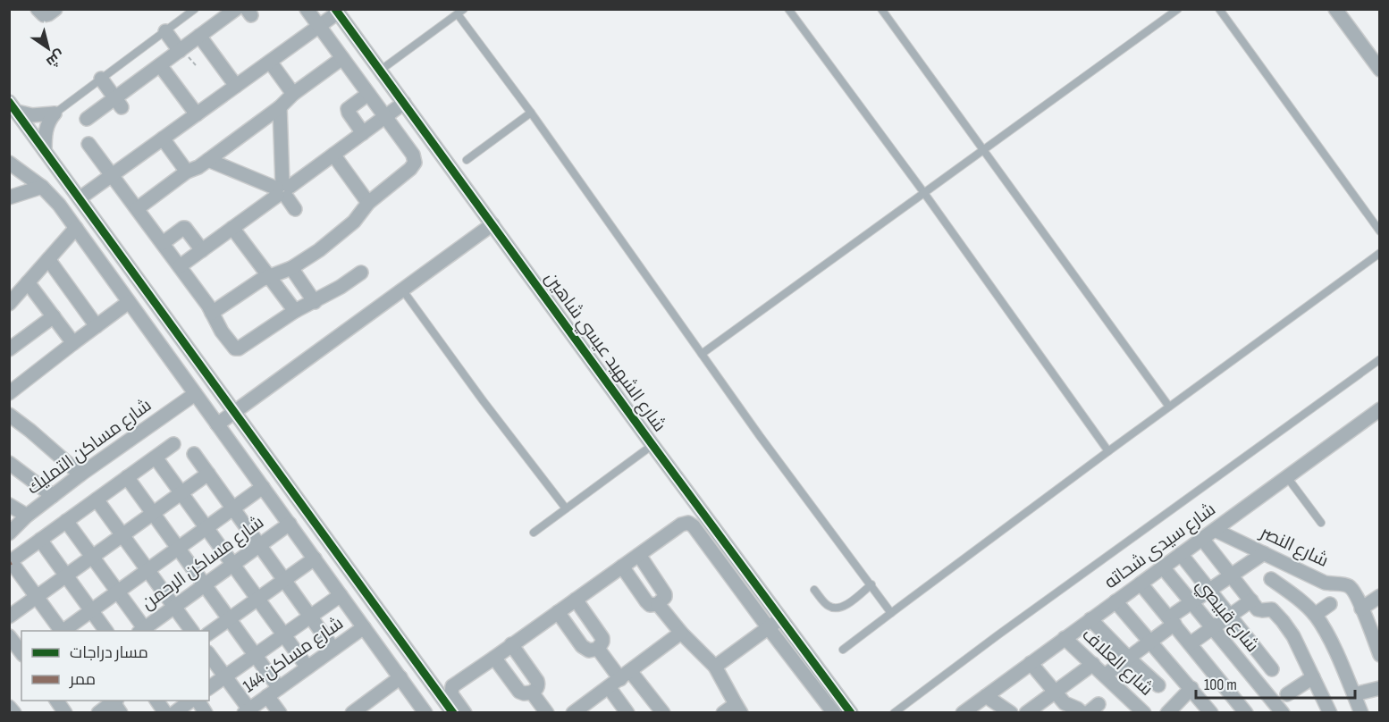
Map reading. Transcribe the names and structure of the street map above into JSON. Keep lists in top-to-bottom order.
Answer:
{
  "streets": {
    "street": [
      "شارع الشهيد عيسي شاهين",
      "شارع مساكن التمليك",
      "شارع سيدى شحاته",
      "شارع النصر",
      "شارع مساكن الرحمن",
      "شارع قبيصي",
      "شارع مساكن 144",
      "شارع العلاف"
    ]
  },
  "crossings": [
    ["شارع سيدى شحاته", "شارع النصر"],
    ["شارع سيدى شحاته", "شارع قبيصي"],
    ["شارع سيدى شحاته", "شارع العلاف"]
  ],
  "legend": ["مسار دراجات", "ممر"],
  "scale_bar": "100 m",
  "north": "bottom right"
}
